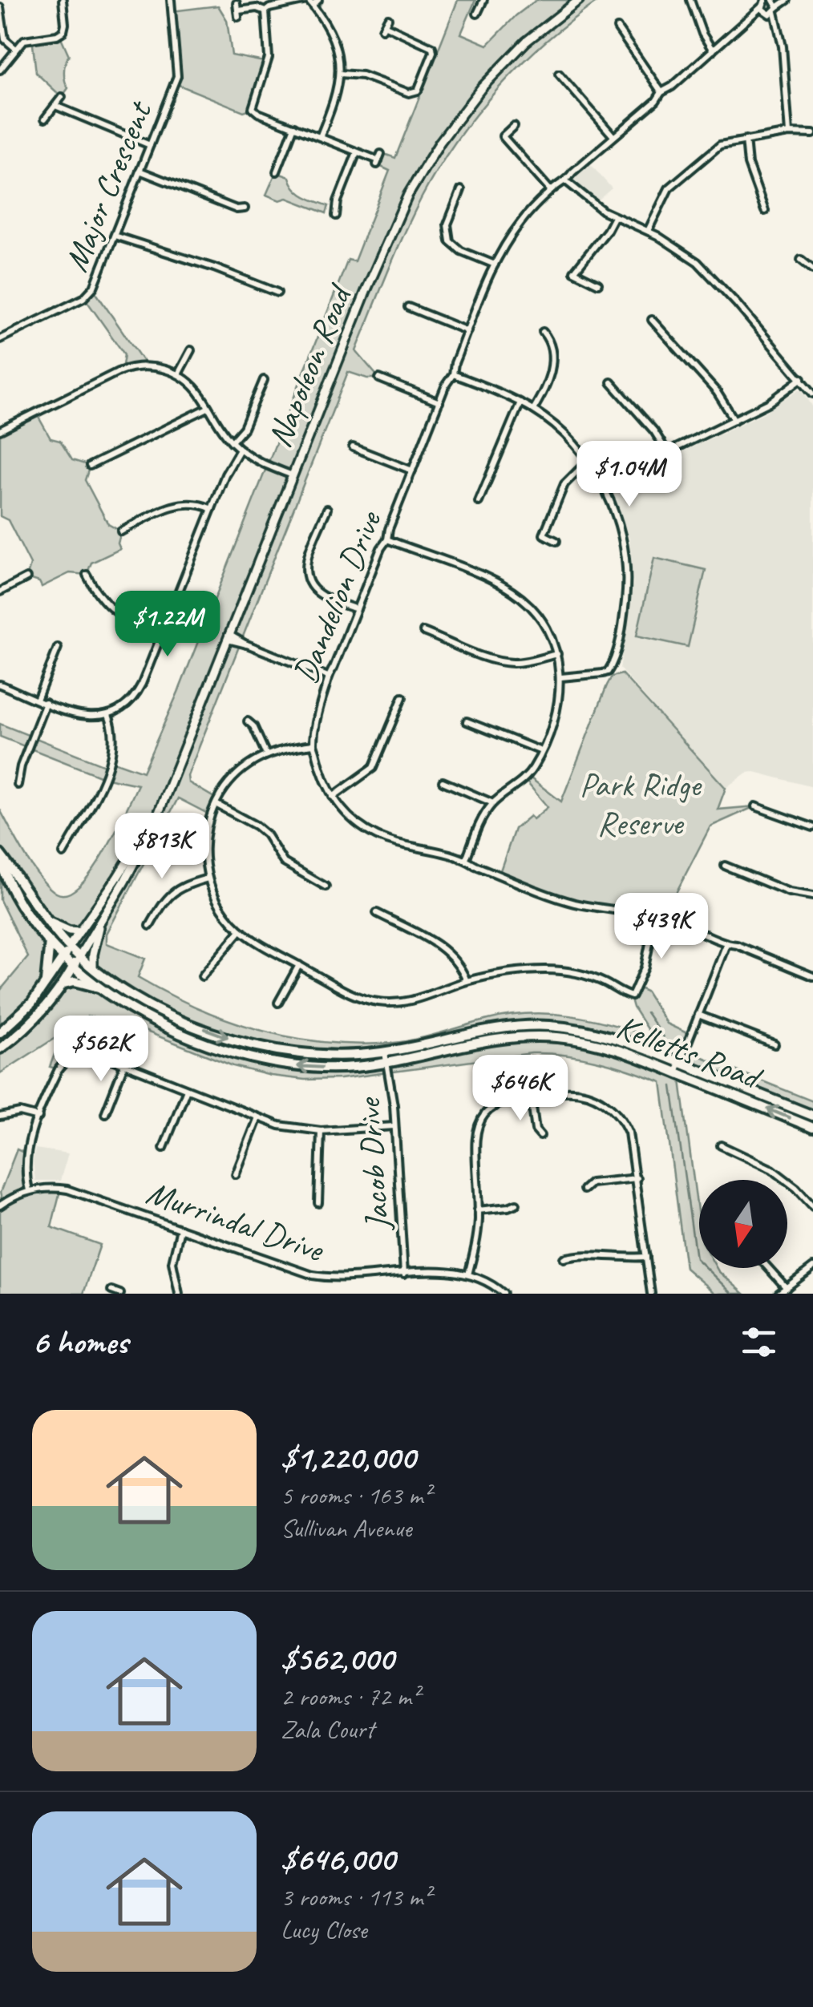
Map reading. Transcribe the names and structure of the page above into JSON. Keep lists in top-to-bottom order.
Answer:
{
  "streets": {
    "main road": ["Napoleon Road", "Kelletts Road"],
    "street": [
      "Major Crescent",
      "Dandelion Drive",
      "Jacob Drive",
      "Murrindal Drive"
    ]
  },
  "crossings": [
    ["Napoleon Road", "Kelletts Road"],
    ["Kelletts Road", "Jacob Drive"],
    ["Jacob Drive", "Murrindal Drive"]
  ],
  "parks": ["Park Ridge Reserve"],
  "north": "bottom",
  "page": {
    "price": [
      "$1.04M",
      "$1.22M",
      "$813K",
      "$439K",
      "$562K",
      "$646K"
    ],
    "heading": "6 homes",
    "list": [
      {
        "name": "$1,220,000",
        "note": "5 rooms · 163 m² · Sullivan Avenue"
      },
      {
        "name": "$562,000",
        "note": "2 rooms · 72 m² · Zala Court"
      },
      {
        "name": "$646,000",
        "note": "3 rooms · 113 m² · Lucy Close"
      }
    ]
  }
}
